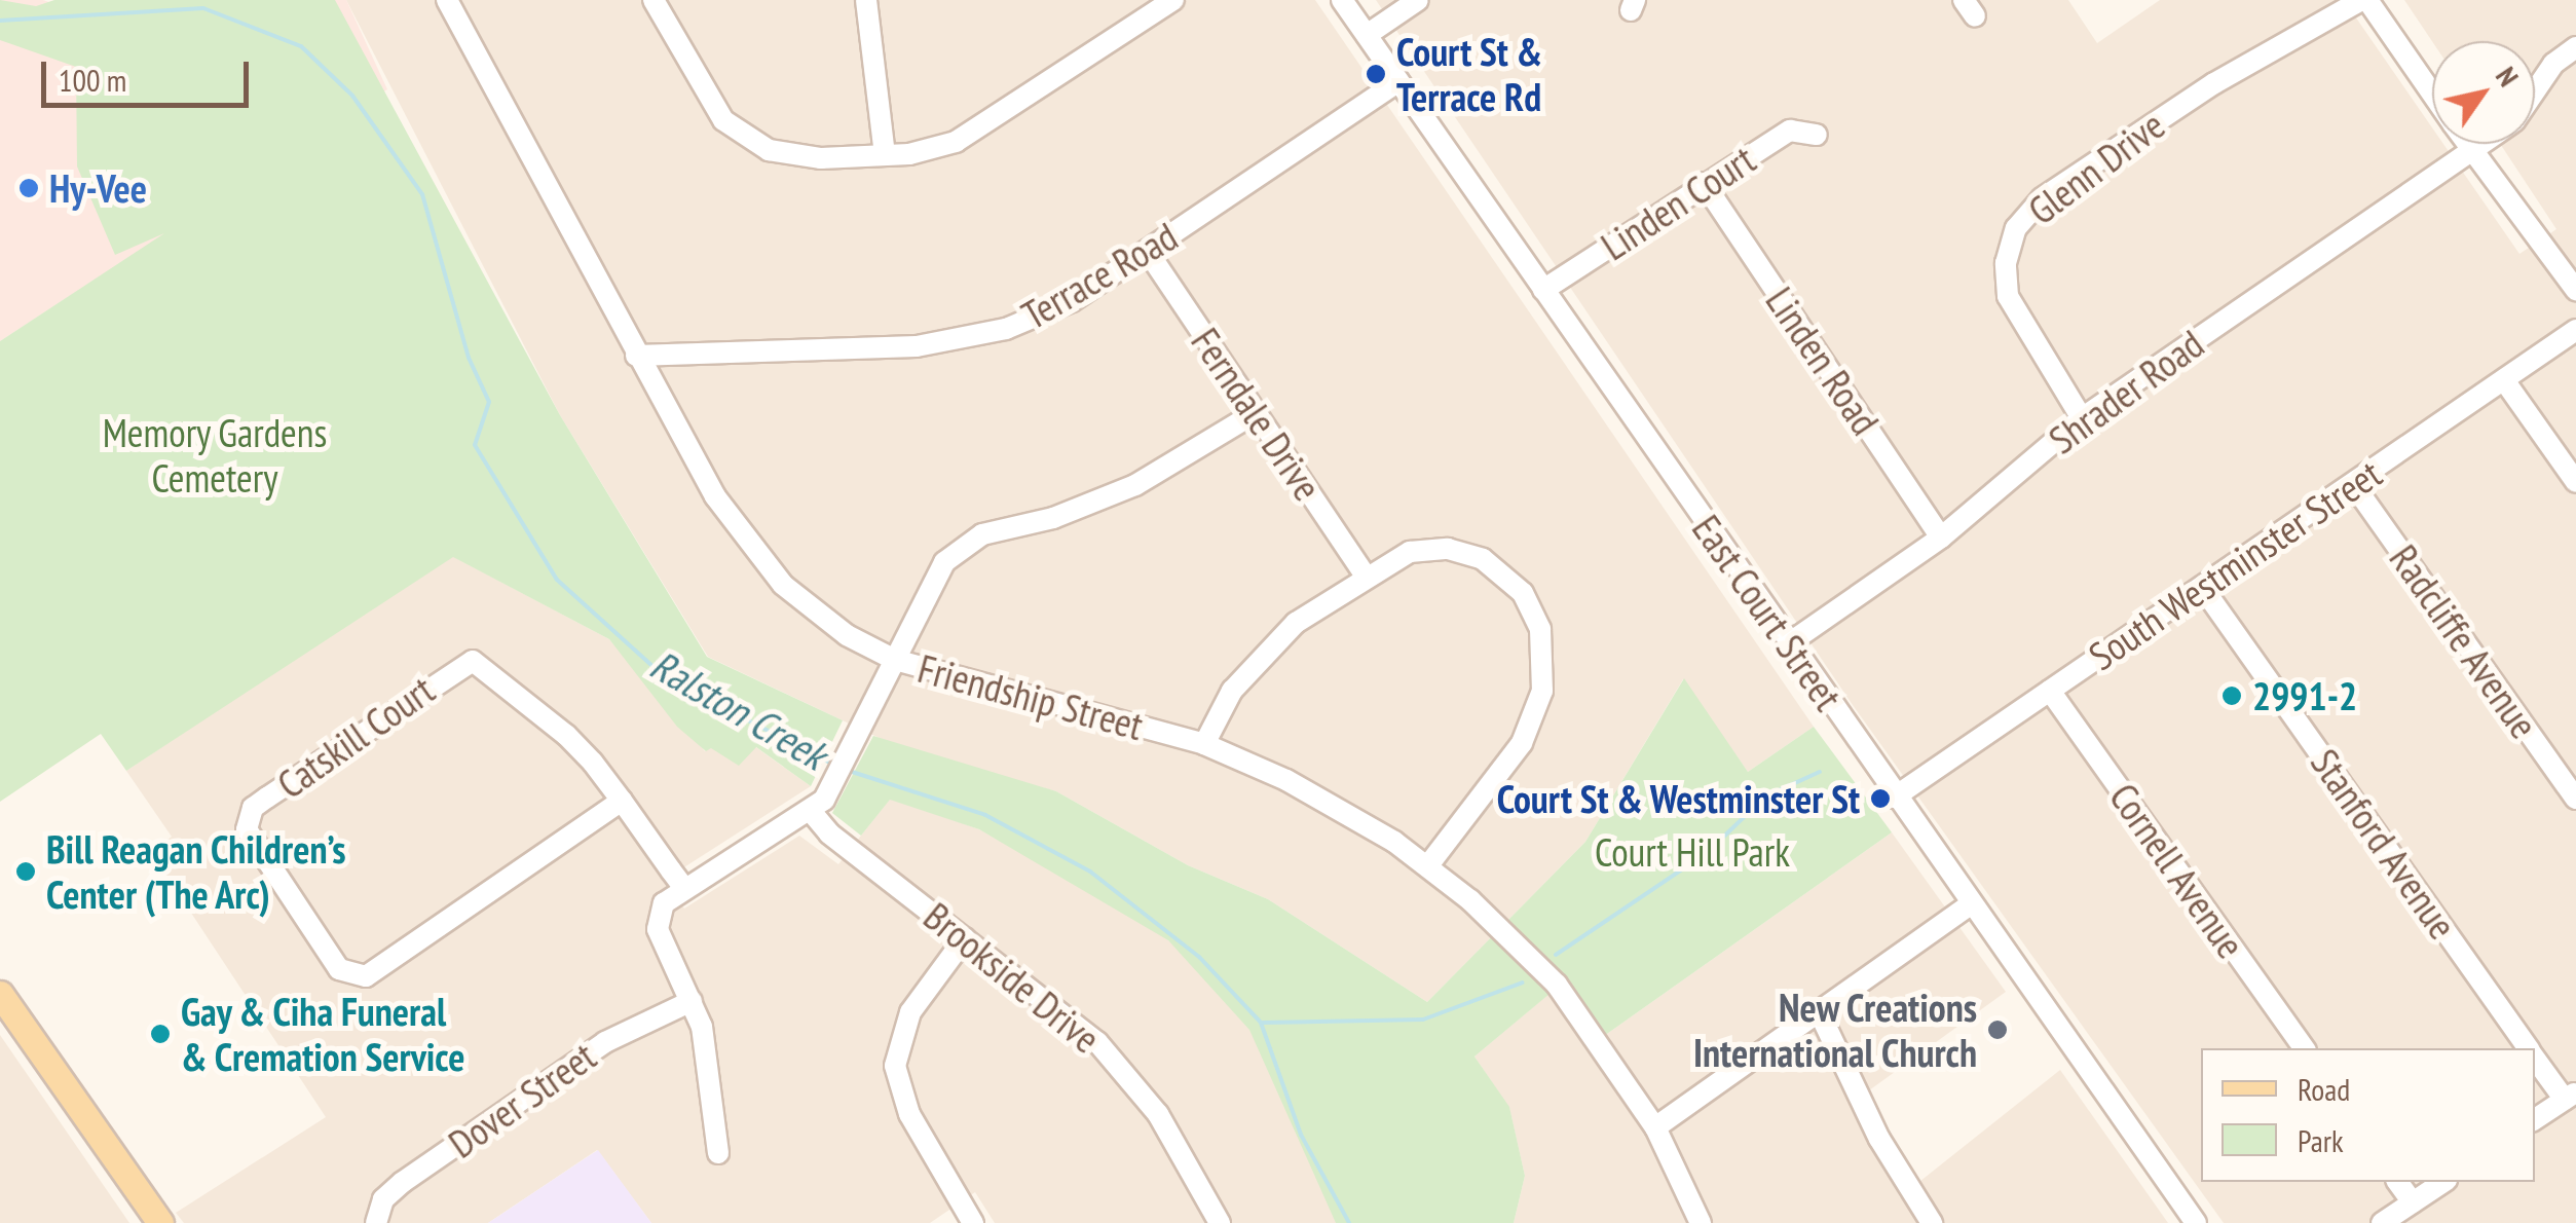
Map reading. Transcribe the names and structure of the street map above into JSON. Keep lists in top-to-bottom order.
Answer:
{
  "streets": {
    "street": [
      "Glenn Drive",
      "Linden Court",
      "Terrace Road",
      "Linden Road",
      "Shrader Road",
      "Ferndale Drive",
      "South Westminster Street",
      "East Court Street",
      "Radcliffe Avenue",
      "Friendship Street",
      "Catskill Court",
      "Stanford Avenue",
      "Cornell Avenue",
      "Brookside Drive",
      "Dover Street"
    ]
  },
  "crossings": [
    ["Glenn Drive", "Shrader Road"],
    ["Linden Court", "Linden Road"],
    ["Linden Court", "East Court Street"],
    ["Terrace Road", "Ferndale Drive"],
    ["Terrace Road", "East Court Street"],
    ["Terrace Road", "Friendship Street"],
    ["Linden Road", "Shrader Road"],
    ["Shrader Road", "East Court Street"],
    ["South Westminster Street", "East Court Street"],
    ["South Westminster Street", "Radcliffe Avenue"],
    ["South Westminster Street", "Stanford Avenue"],
    ["South Westminster Street", "Cornell Avenue"]
  ],
  "water": ["Ralston Creek"],
  "parks": ["Memory Gardens Cemetery", "Court Hill Park"],
  "places": [
    "Court St & Terrace Rd",
    "Hy-Vee",
    "2991-2",
    "Court St & Westminster St",
    "Bill Reagan Children’s Center (The Arc)",
    "New Creations International Church",
    "Gay & Ciha Funeral & Cremation Service"
  ],
  "legend": ["Road", "Park"],
  "scale_bar": "100 m",
  "north": "top right"
}
